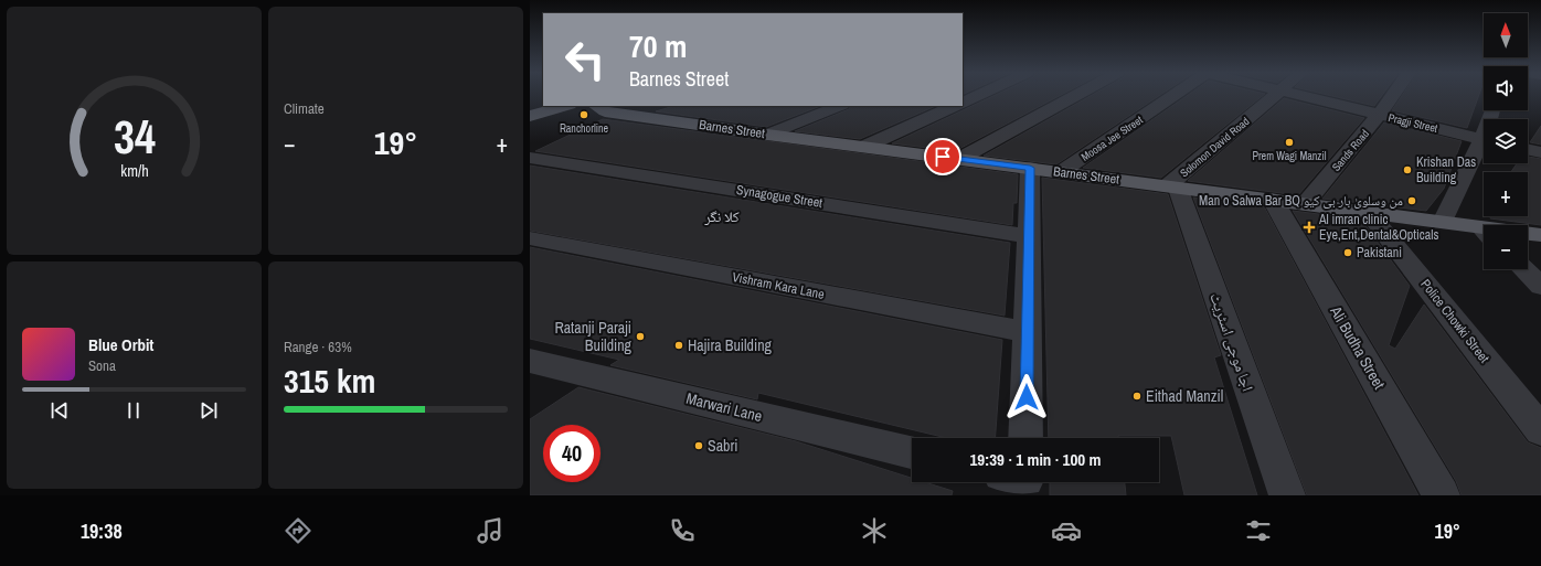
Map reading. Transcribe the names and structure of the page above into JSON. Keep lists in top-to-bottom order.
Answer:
{
  "streets": {
    "main road": ["Barnes Street"],
    "street": [
      "Pragji Street",
      "Moosa Jee Street",
      "Solomon David Road",
      "Sands Road",
      "Synagogue Street",
      "Vishram Kara Lane",
      "Police Chowki Street",
      "اجا موجی اسٹریٹ",
      "Ali Budha Street",
      "Marwari Lane"
    ]
  },
  "crossings": [
    ["Pragji Street", "Sands Road"],
    ["Barnes Street", "Moosa Jee Street"],
    ["Barnes Street", "Solomon David Road"],
    ["Barnes Street", "Sands Road"],
    ["Barnes Street", "Police Chowki Street"],
    ["Barnes Street", "اجا موجی اسٹریٹ"],
    ["Barnes Street", "Ali Budha Street"],
    ["Solomon David Road", "اجا موجی اسٹریٹ"]
  ],
  "districts": ["کلا نگر"],
  "places": {
    "other": [
      "Ranchorline",
      "Prem Wagi Manzil",
      "Krishan Das Building",
      "Man o Salwa Bar BQ من وسلویٰ بار بی کیو",
      "Pakistani",
      "Ratanji Paraji Building",
      "Hajira Building",
      "Eithad Manzil",
      "Sabri"
    ],
    "health": ["Al imran clinic Eye,Ent,Dental&Opticals"]
  },
  "north": "top",
  "page": {
    "tile": [
      "Climate",
      ["Range · 63%", "315 km"]
    ],
    "map_buttons": ["+", "−"],
    "turn": ["70 m", "Barnes Street"],
    "heat": ["−", "19°", "+"],
    "song": ["Blue Orbit", "Sona"],
    "limit": "40",
    "trip": "19:39 · 1 min · 100 m",
    "tabs": ["19:38", "19°"],
    "gauge": ["34", "km/h"]
  }
}
